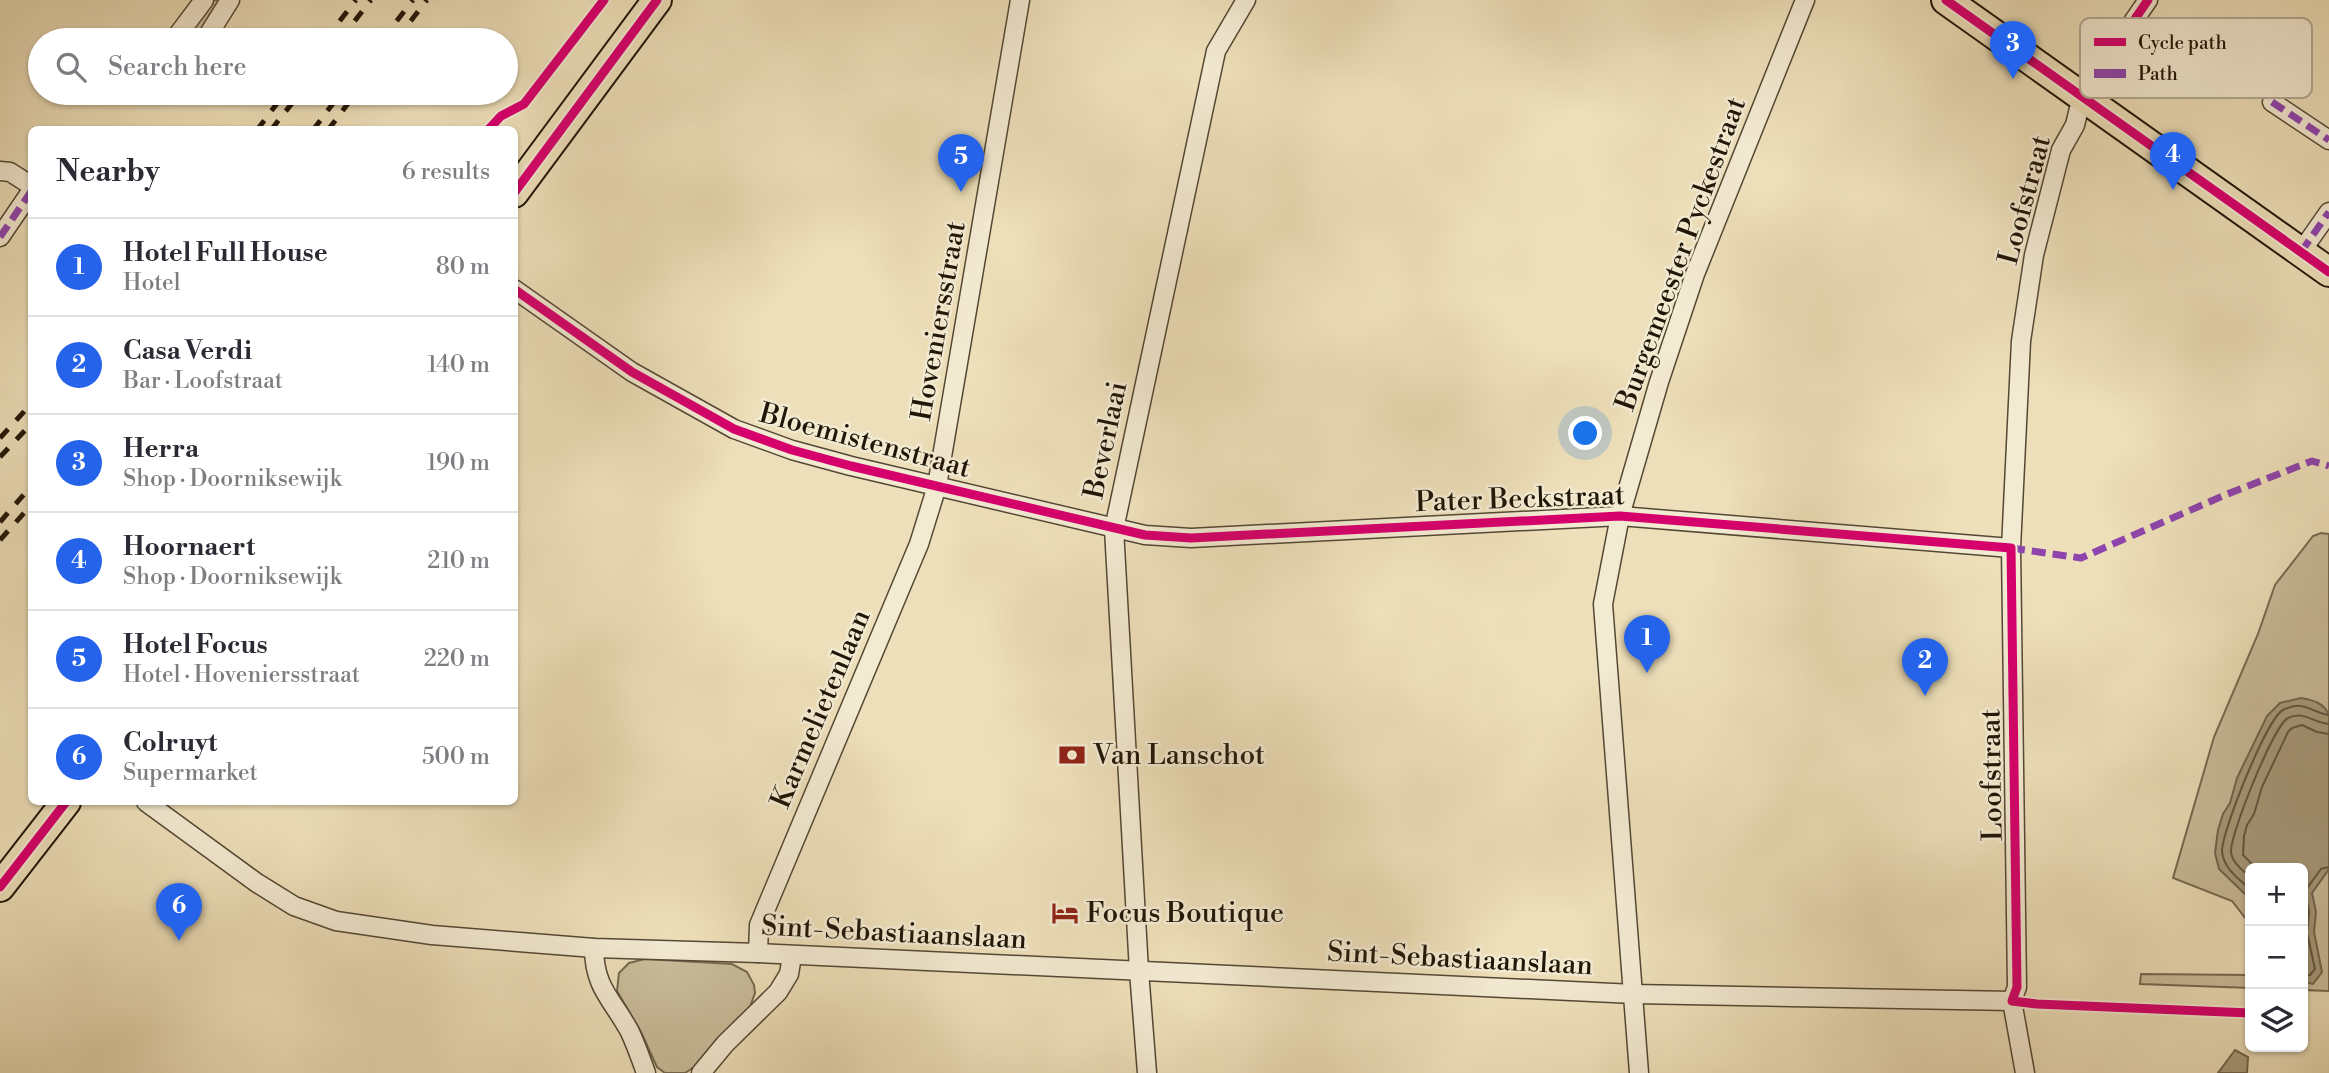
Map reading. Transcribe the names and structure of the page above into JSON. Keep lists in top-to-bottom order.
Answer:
{
  "streets": {
    "street": [
      "Loofstraat",
      "Burgemeester Pyckestraat",
      "Hoveniersstraat",
      "Beverlaai",
      "Bloemistenstraat",
      "Pater Beckstraat",
      "Karmelietenlaan",
      "Sint-Sebastiaanslaan"
    ]
  },
  "crossings": [
    ["Loofstraat", "Pater Beckstraat"],
    ["Loofstraat", "Sint-Sebastiaanslaan"],
    ["Burgemeester Pyckestraat", "Pater Beckstraat"],
    ["Burgemeester Pyckestraat", "Sint-Sebastiaanslaan"],
    ["Hoveniersstraat", "Bloemistenstraat"],
    ["Hoveniersstraat", "Karmelietenlaan"],
    ["Beverlaai", "Bloemistenstraat"],
    ["Beverlaai", "Pater Beckstraat"],
    ["Beverlaai", "Sint-Sebastiaanslaan"],
    ["Bloemistenstraat", "Pater Beckstraat"],
    ["Bloemistenstraat", "Karmelietenlaan"],
    ["Karmelietenlaan", "Sint-Sebastiaanslaan"]
  ],
  "places": {
    "bank": ["Van Lanschot"],
    "hotel": ["Focus Boutique"]
  },
  "legend": ["Cycle path", "Path"],
  "page": {
    "pins": [
      "3",
      "4",
      "5",
      "1",
      "2",
      "6"
    ],
    "search": "Search here",
    "heading": ["Nearby", "6 results"],
    "list": [
      {
        "mark": "1",
        "name": "Hotel Full House",
        "note": "Hotel",
        "value": "80 m"
      },
      {
        "mark": "2",
        "name": "Casa Verdi",
        "note": "Bar · Loofstraat",
        "value": "140 m"
      },
      {
        "mark": "3",
        "name": "Herra",
        "note": "Shop · Doorniksewijk",
        "value": "190 m"
      },
      {
        "mark": "4",
        "name": "Hoornaert",
        "note": "Shop · Doorniksewijk",
        "value": "210 m"
      },
      {
        "mark": "5",
        "name": "Hotel Focus",
        "note": "Hotel · Hoveniersstraat",
        "value": "220 m"
      },
      {
        "mark": "6",
        "name": "Colruyt",
        "note": "Supermarket",
        "value": "500 m"
      }
    ],
    "map_buttons": ["+", "−"]
  }
}
